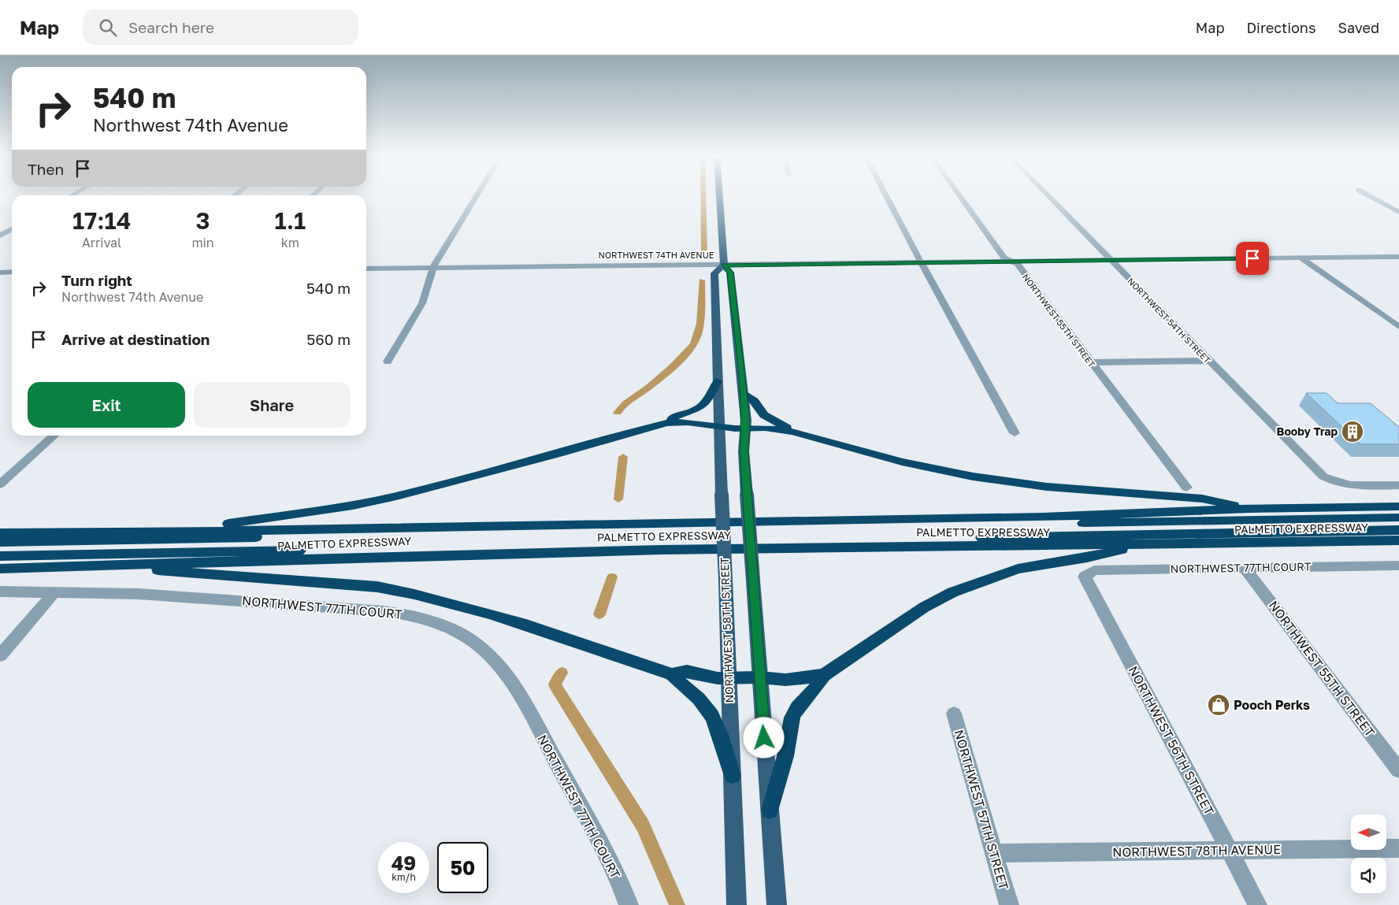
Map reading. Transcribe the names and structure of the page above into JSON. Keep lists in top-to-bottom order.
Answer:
{
  "streets": {
    "highway": ["PALMETTO EXPRESSWAY"],
    "main road": ["NORTHWEST 58TH STREET"],
    "street": [
      "NORTHWEST 74TH AVENUE",
      "NORTHWEST 55TH STREET",
      "NORTHWEST 54TH STREET",
      "NORTHWEST 77TH COURT",
      "NORTHWEST 56TH STREET",
      "NORTHWEST 57TH STREET",
      "NORTHWEST 78TH AVENUE"
    ]
  },
  "crossings": [
    ["NORTHWEST 74TH AVENUE", "NORTHWEST 55TH STREET"],
    ["NORTHWEST 74TH AVENUE", "NORTHWEST 54TH STREET"],
    ["NORTHWEST 74TH AVENUE", "NORTHWEST 58TH STREET"],
    ["NORTHWEST 55TH STREET", "NORTHWEST 77TH COURT"],
    ["NORTHWEST 77TH COURT", "NORTHWEST 56TH STREET"],
    ["NORTHWEST 56TH STREET", "NORTHWEST 78TH AVENUE"],
    ["NORTHWEST 57TH STREET", "NORTHWEST 78TH AVENUE"]
  ],
  "places": {
    "building": ["Booby Trap"],
    "shop": ["Pooch Perks"]
  },
  "north": "left",
  "page": {
    "header": "Map",
    "search": "Search here",
    "nav": ["Map", "Directions", "Saved"],
    "turn": ["540 m", "Northwest 74th Avenue"],
    "then": "Then",
    "eta": [
      "17:14",
      "Arrival",
      "3",
      "min",
      "1.1",
      "km"
    ],
    "list": [
      {
        "name": "Turn right",
        "note": "Northwest 74th Avenue",
        "value": "540 m"
      },
      {
        "name": "Arrive at destination",
        "value": "560 m"
      }
    ],
    "buttons": ["Exit", "Share"],
    "speed": "49 km/h",
    "limit": "50"
  }
}
